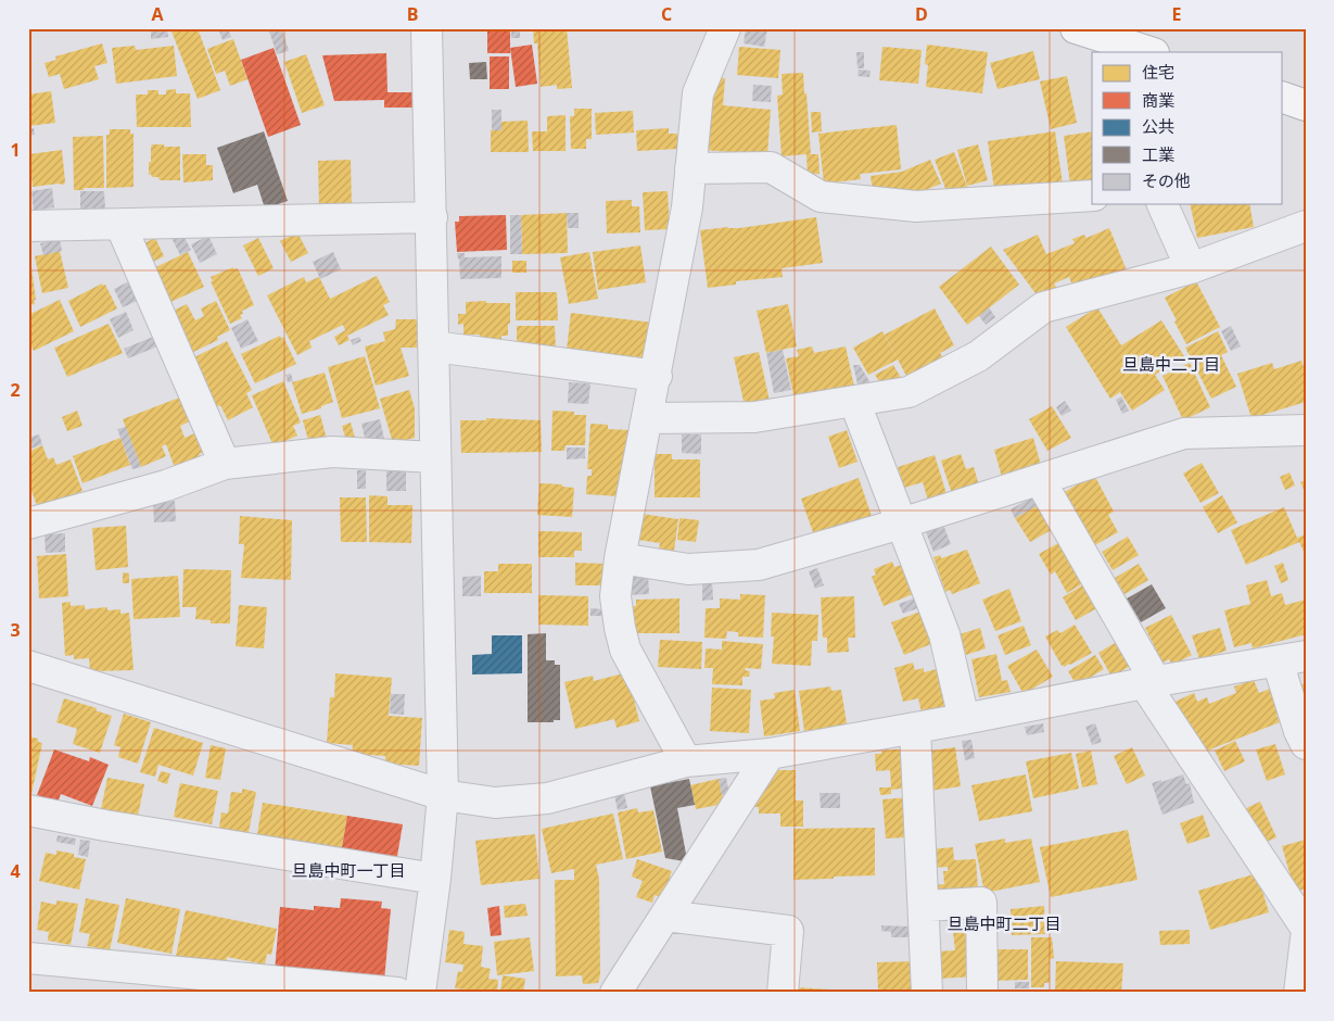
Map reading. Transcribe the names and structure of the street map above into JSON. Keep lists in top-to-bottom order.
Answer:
{
  "districts": ["旦島中二丁目", "旦島中町一丁目", "旦島中町二丁目"],
  "legend": [
    "住宅",
    "商業",
    "公共",
    "工業",
    "その他"
  ],
  "grid": {
    "columns": [
      "A",
      "B",
      "C",
      "D",
      "E"
    ],
    "rows": [
      "1",
      "2",
      "3",
      "4"
    ]
  }
}
